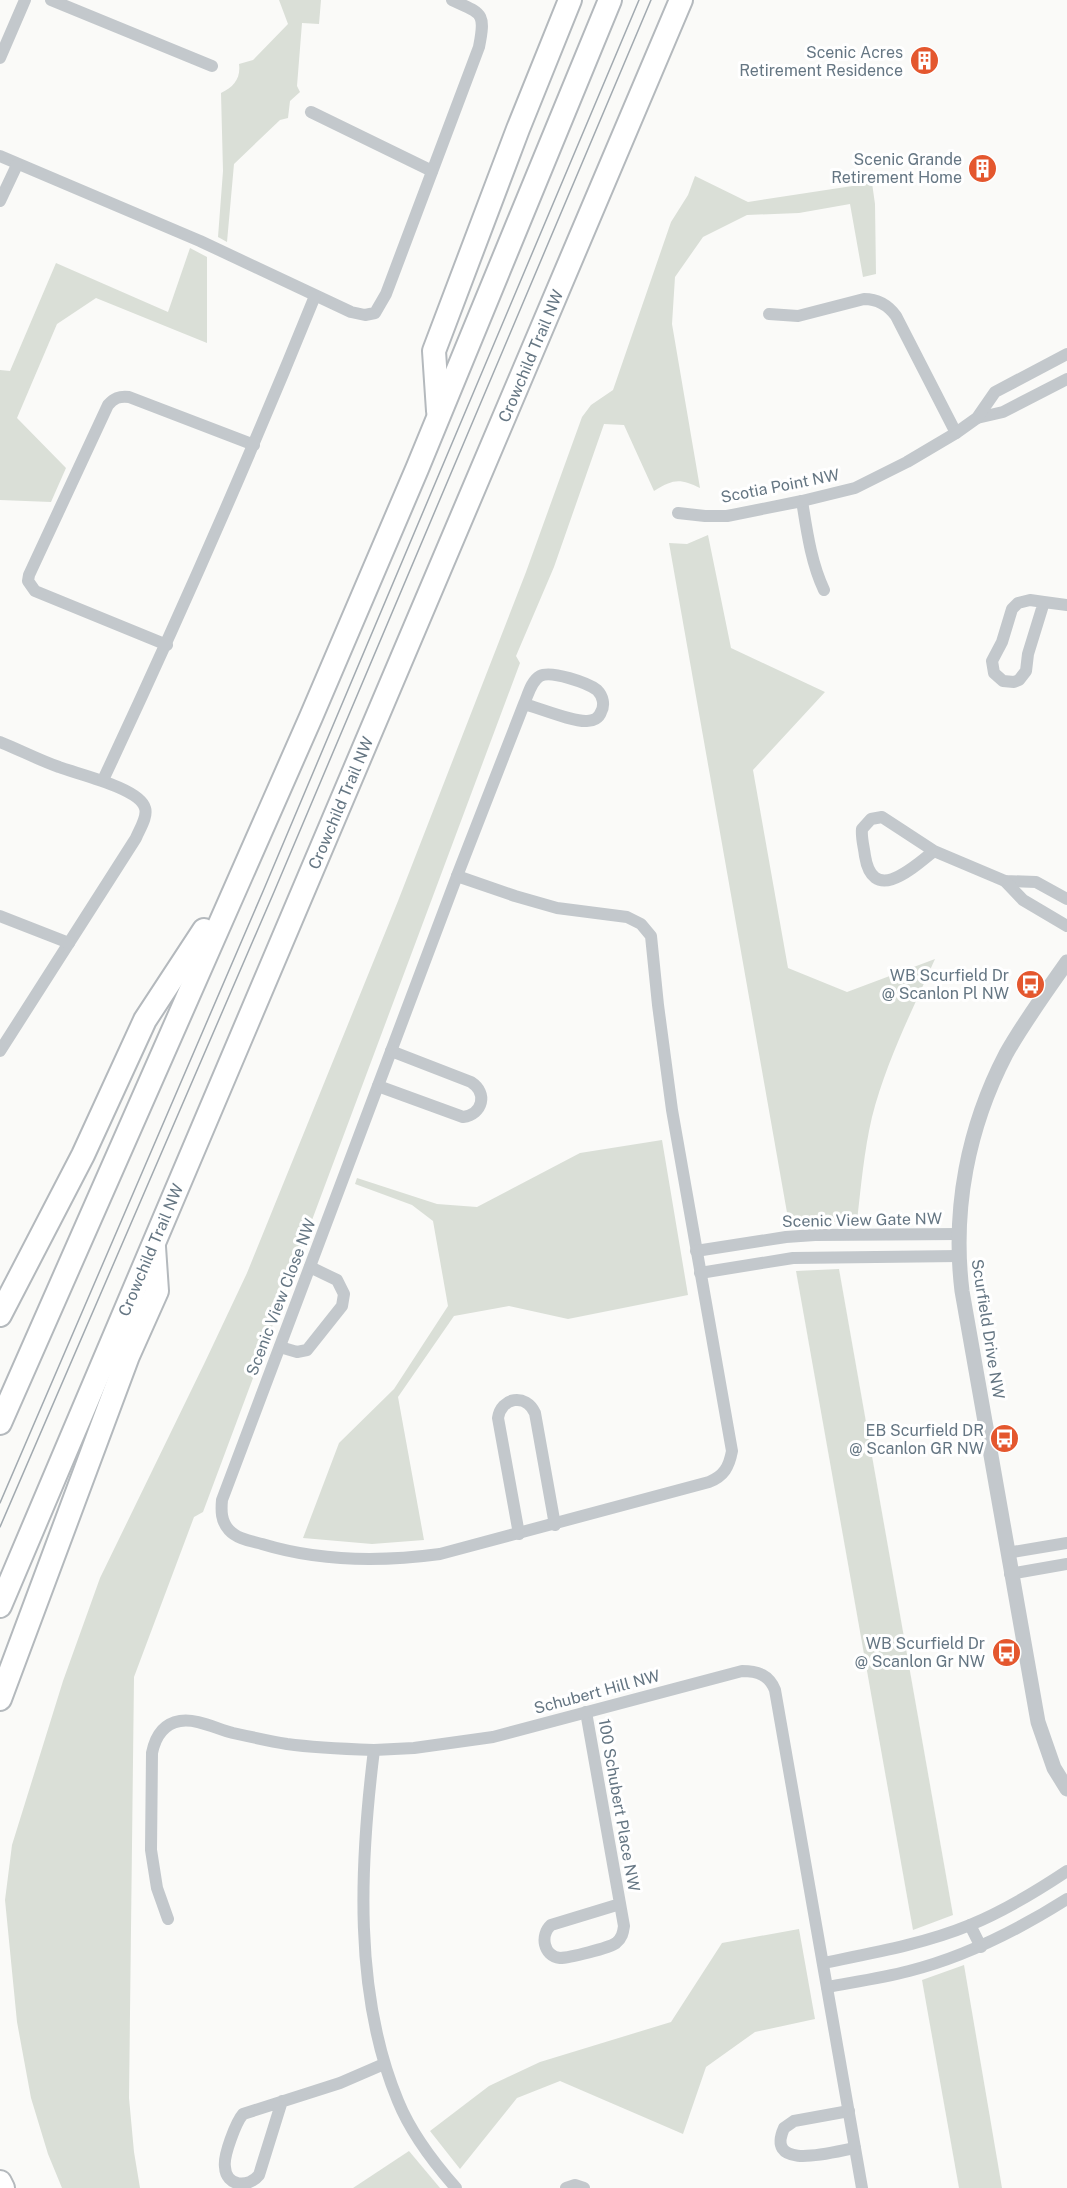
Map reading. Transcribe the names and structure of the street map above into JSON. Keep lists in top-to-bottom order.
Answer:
{
  "streets": {
    "highway": ["Crowchild Trail NW"],
    "street": [
      "Scotia Point NW",
      "Scenic View Gate NW",
      "Scenic View Close NW",
      "Scurfield Drive NW",
      "Schubert Hill NW",
      "100 Schubert Place NW"
    ]
  },
  "crossings": [
    ["Scenic View Gate NW", "Scenic View Close NW"],
    ["Scenic View Gate NW", "Scurfield Drive NW"],
    ["Schubert Hill NW", "100 Schubert Place NW"]
  ],
  "places": {
    "building": ["Scenic Acres Retirement Residence", "Scenic Grande Retirement Home"],
    "bus stop": ["WB Scurfield Dr @ Scanlon Pl NW", "EB Scurfield DR @ Scanlon GR NW", "WB Scurfield Dr @ Scanlon Gr NW"]
  }
}
